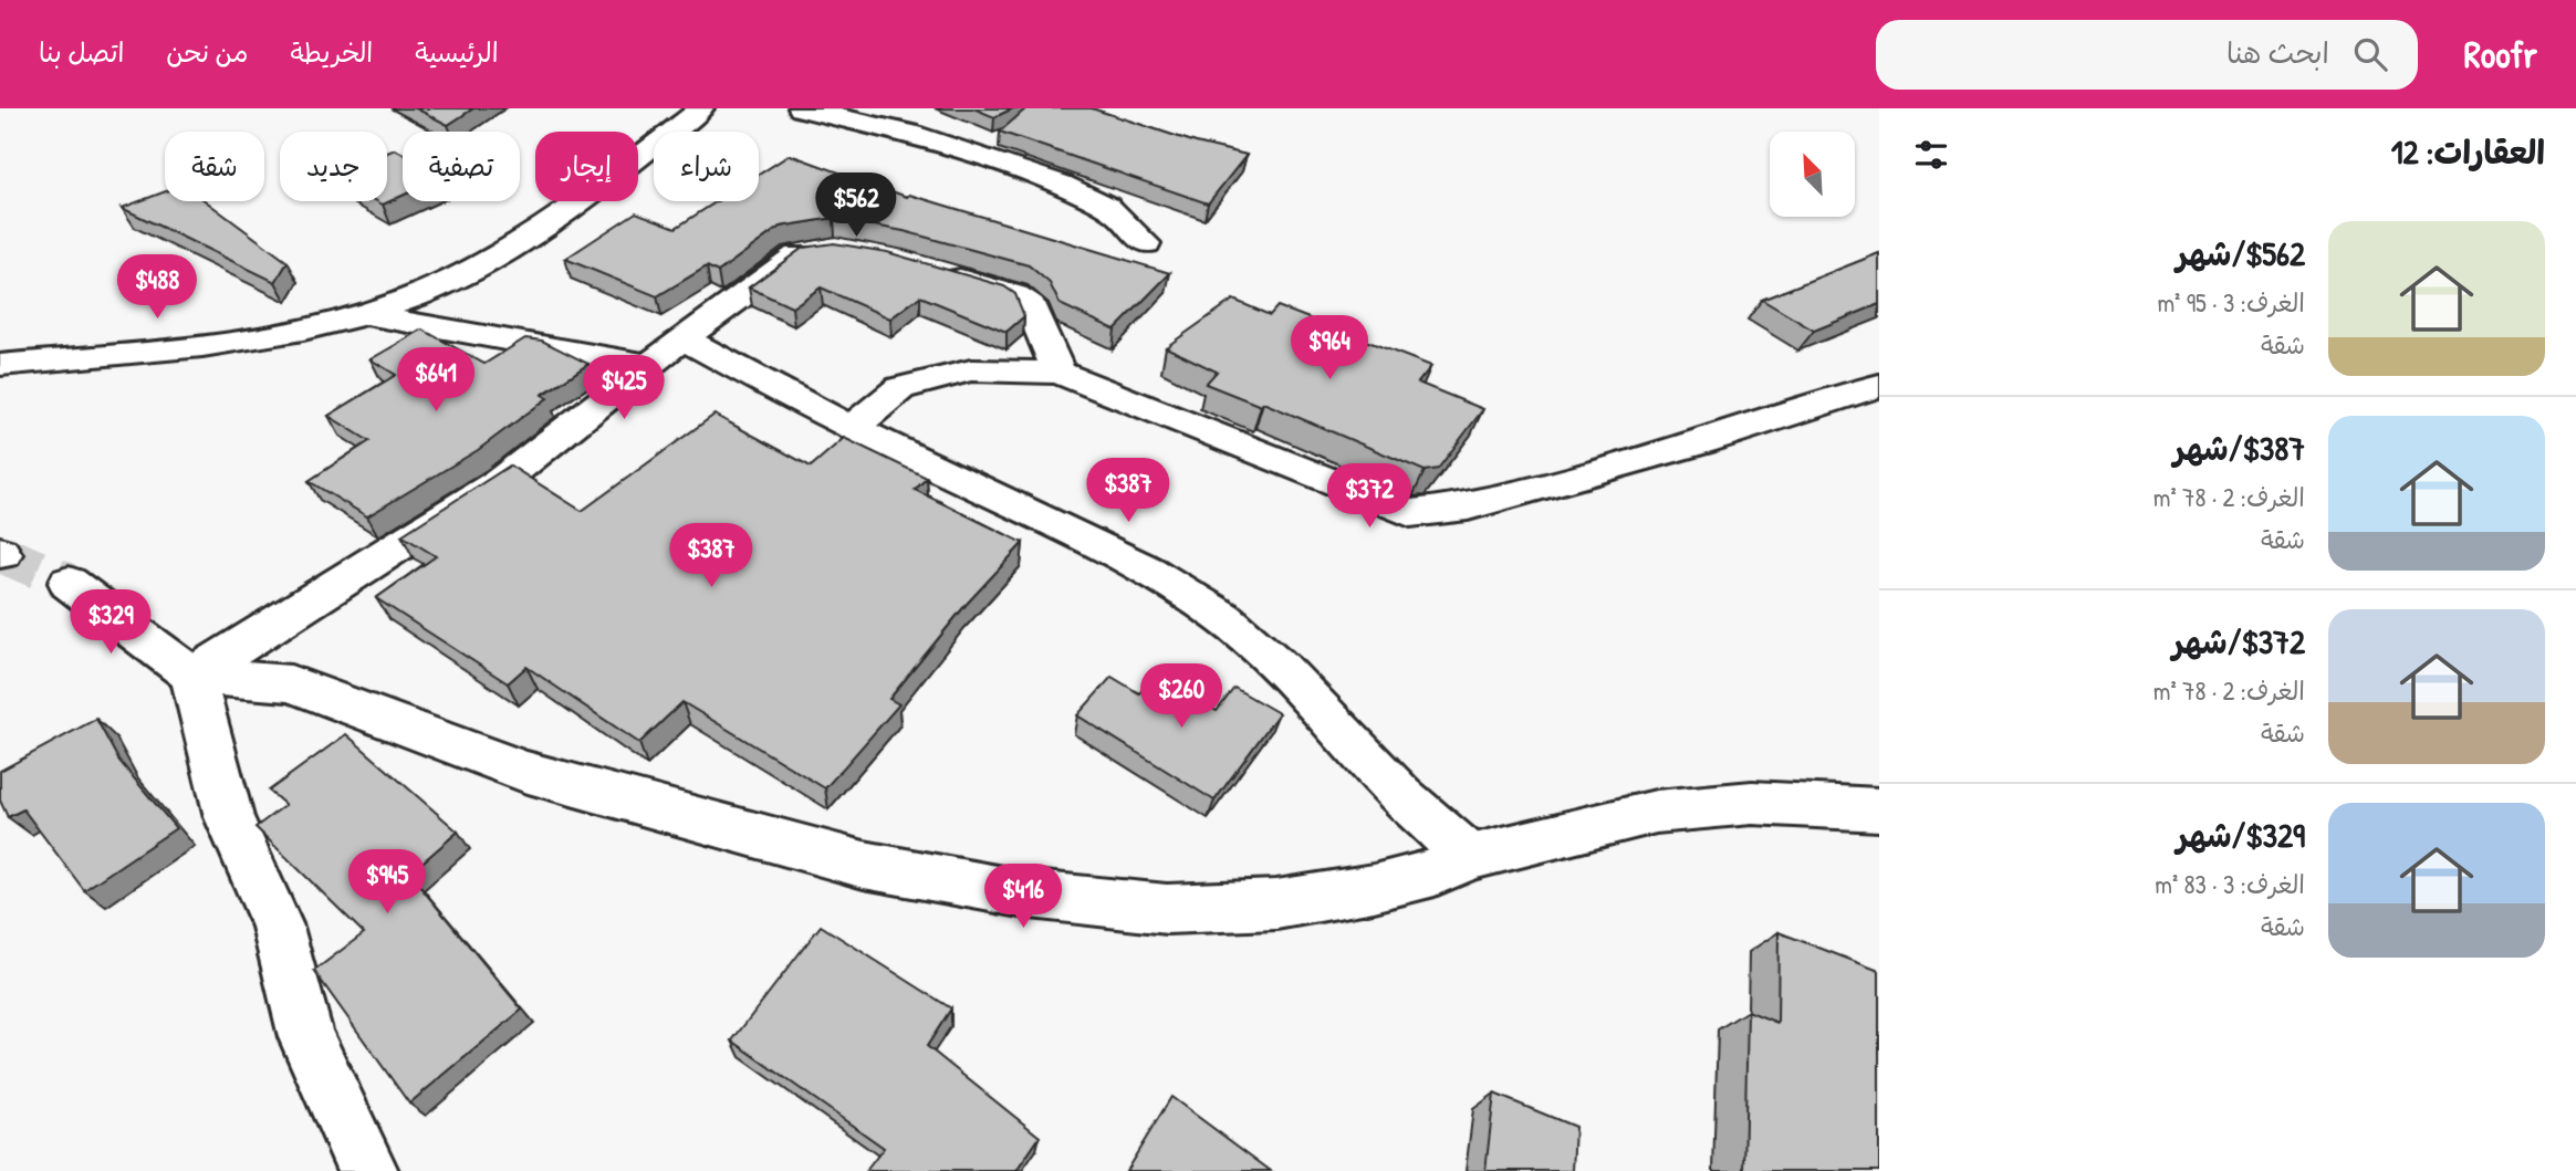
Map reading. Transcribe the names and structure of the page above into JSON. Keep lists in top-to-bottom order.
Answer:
{
  "north": "top left",
  "page": {
    "header": "Roofr",
    "search": "ابحث هنا",
    "nav": [
      "الرئيسية",
      "الخريطة",
      "من نحن",
      "اتصل بنا"
    ],
    "heading": "العقارات: 12",
    "chip": [
      "شراء",
      "إيجار",
      "تصفية",
      "جديد",
      "شقة"
    ],
    "price": [
      "$562",
      "$488",
      "$964",
      "$641",
      "$425",
      "$387",
      "$372",
      "$387",
      "$329",
      "$260",
      "$945",
      "$416"
    ],
    "list": [
      {
        "name": "$562/شهر",
        "note": "الغرف: 3 · 95 m² · شقة"
      },
      {
        "name": "$387/شهر",
        "note": "الغرف: 2 · 78 m² · شقة"
      },
      {
        "name": "$372/شهر",
        "note": "الغرف: 2 · 78 m² · شقة"
      },
      {
        "name": "$329/شهر",
        "note": "الغرف: 3 · 83 m² · شقة"
      }
    ]
  }
}
